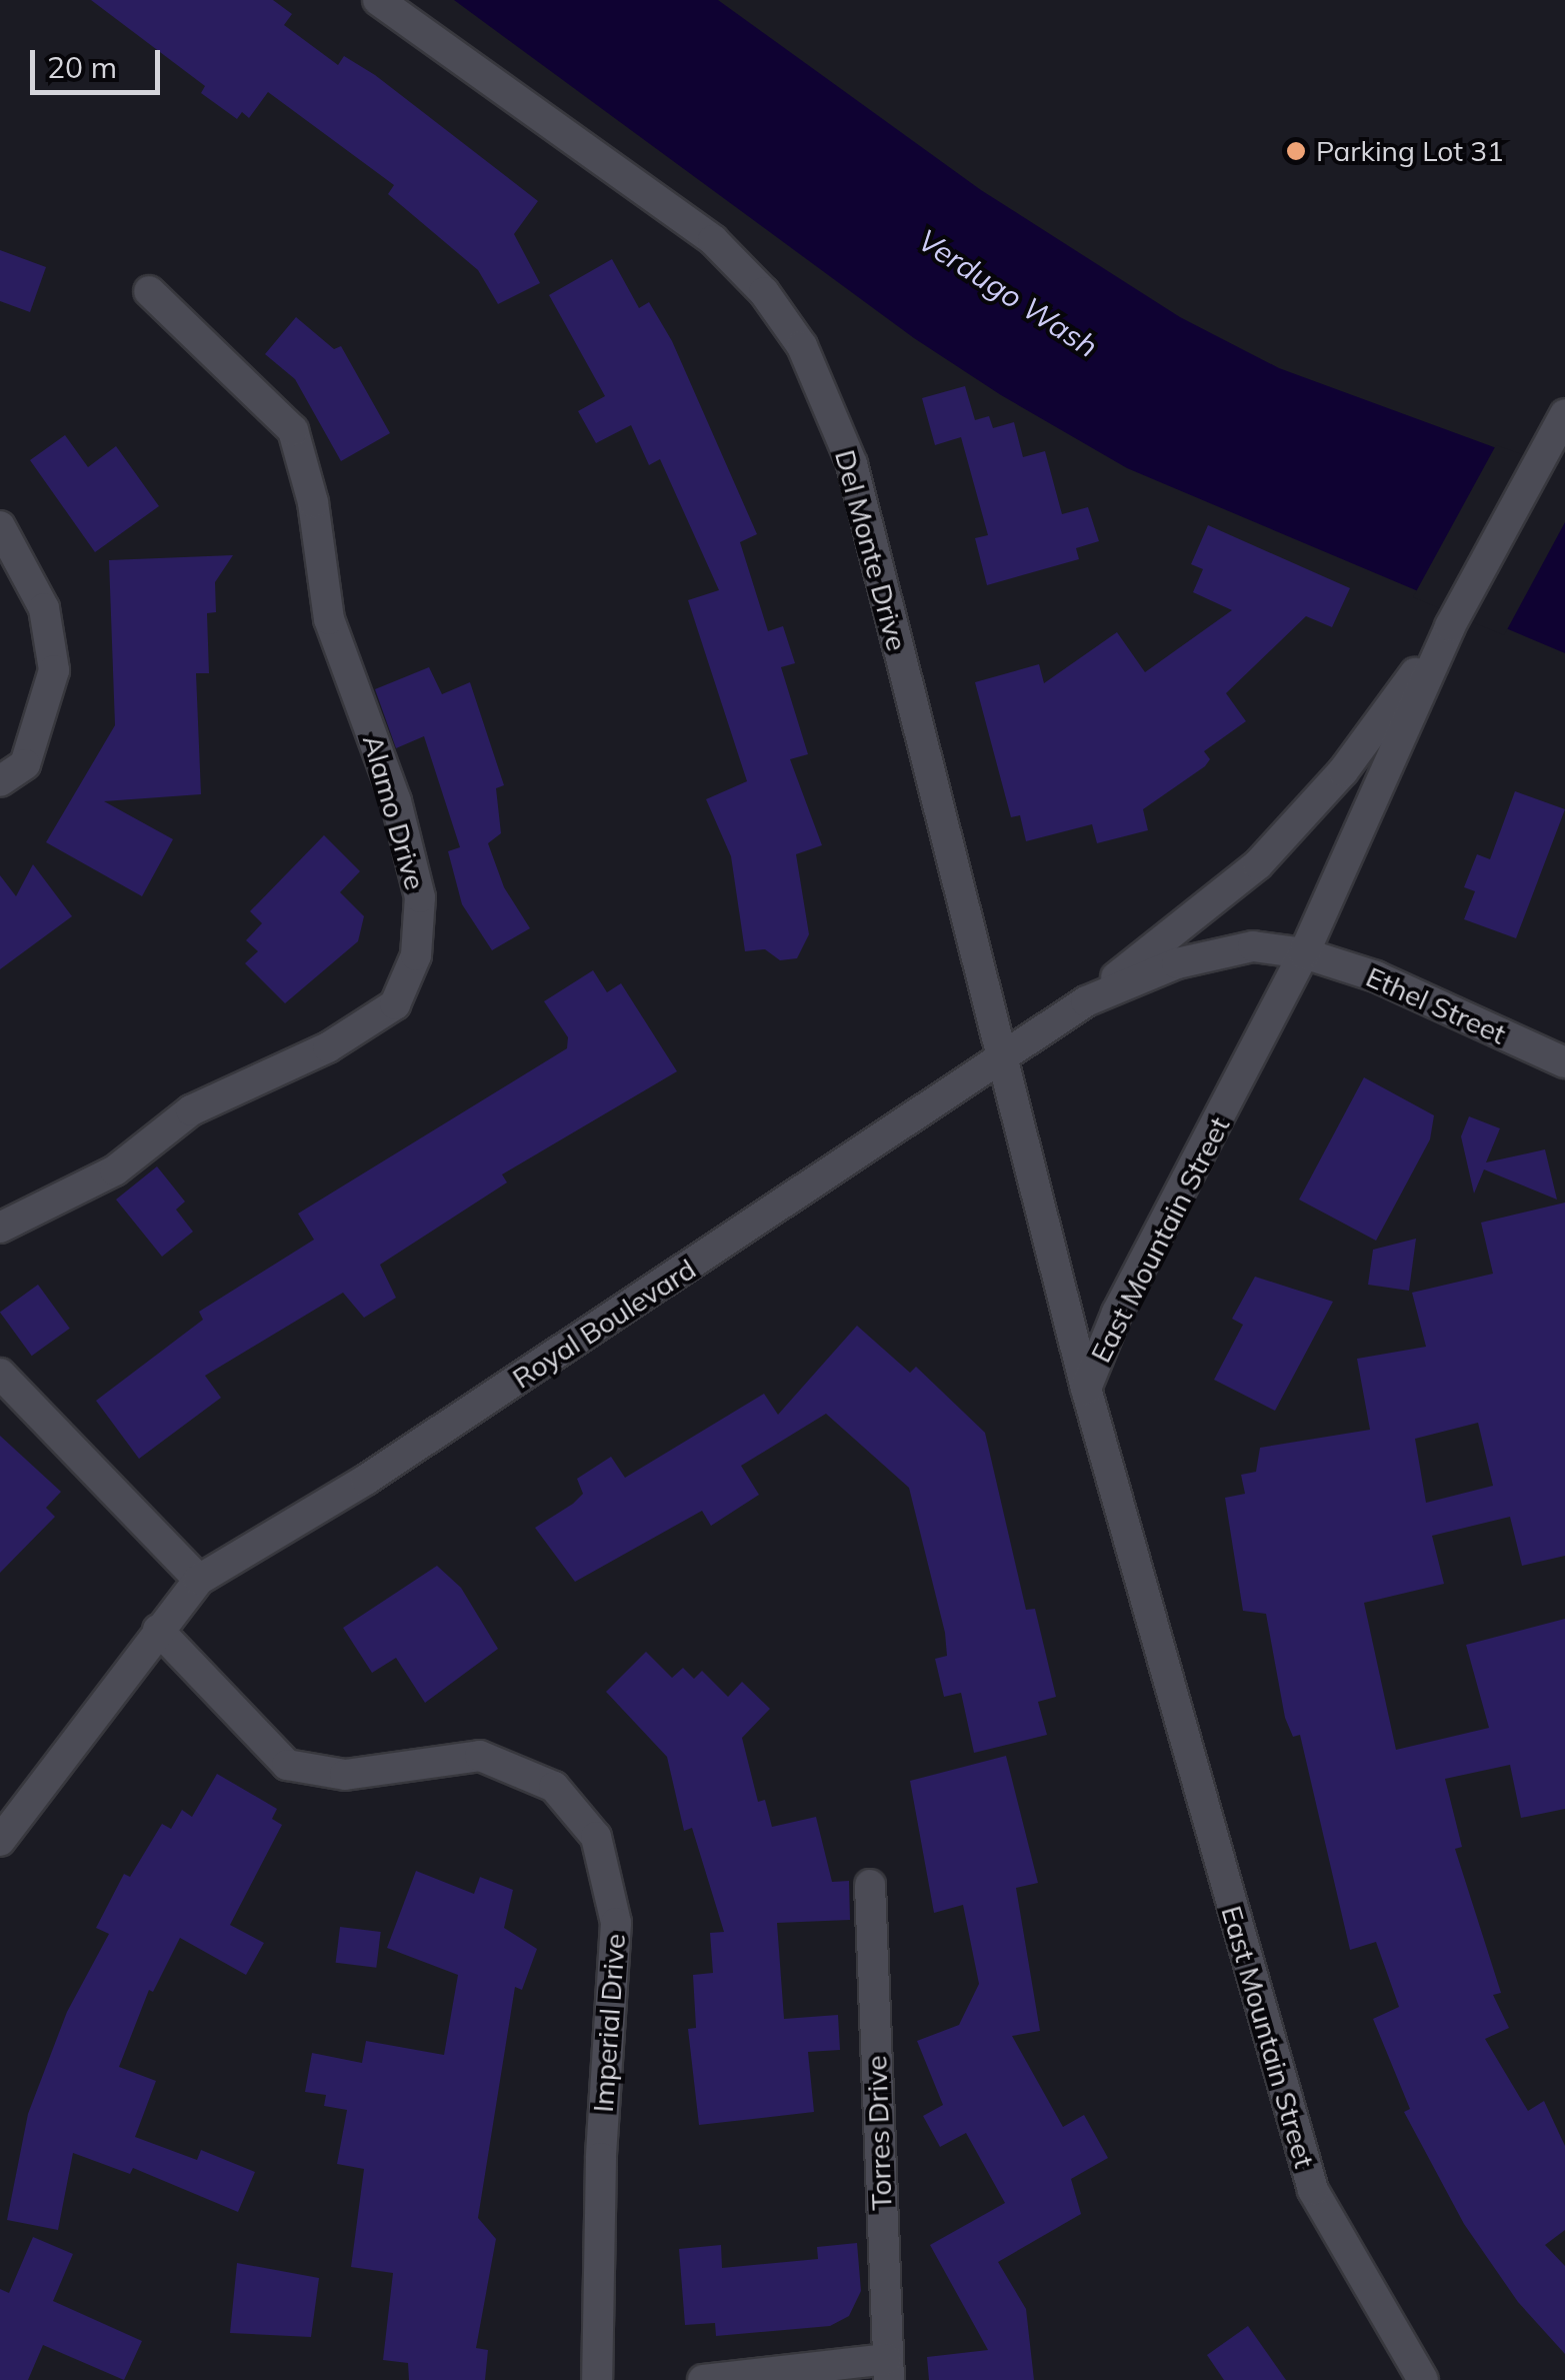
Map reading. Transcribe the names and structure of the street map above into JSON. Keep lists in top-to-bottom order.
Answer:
{
  "streets": {
    "street": [
      "Del Monte Drive",
      "Alamo Drive",
      "Ethel Street",
      "East Mountain Street",
      "Royal Boulevard",
      "Imperial Drive",
      "Torres Drive"
    ]
  },
  "crossings": [
    ["Del Monte Drive", "East Mountain Street"],
    ["Del Monte Drive", "Royal Boulevard"],
    ["Ethel Street", "East Mountain Street"],
    ["Ethel Street", "Royal Boulevard"],
    ["East Mountain Street", "Royal Boulevard"],
    ["Royal Boulevard", "Imperial Drive"]
  ],
  "water": ["Verdugo Wash"],
  "places": ["Parking Lot 31"],
  "scale_bar": "20 m"
}
